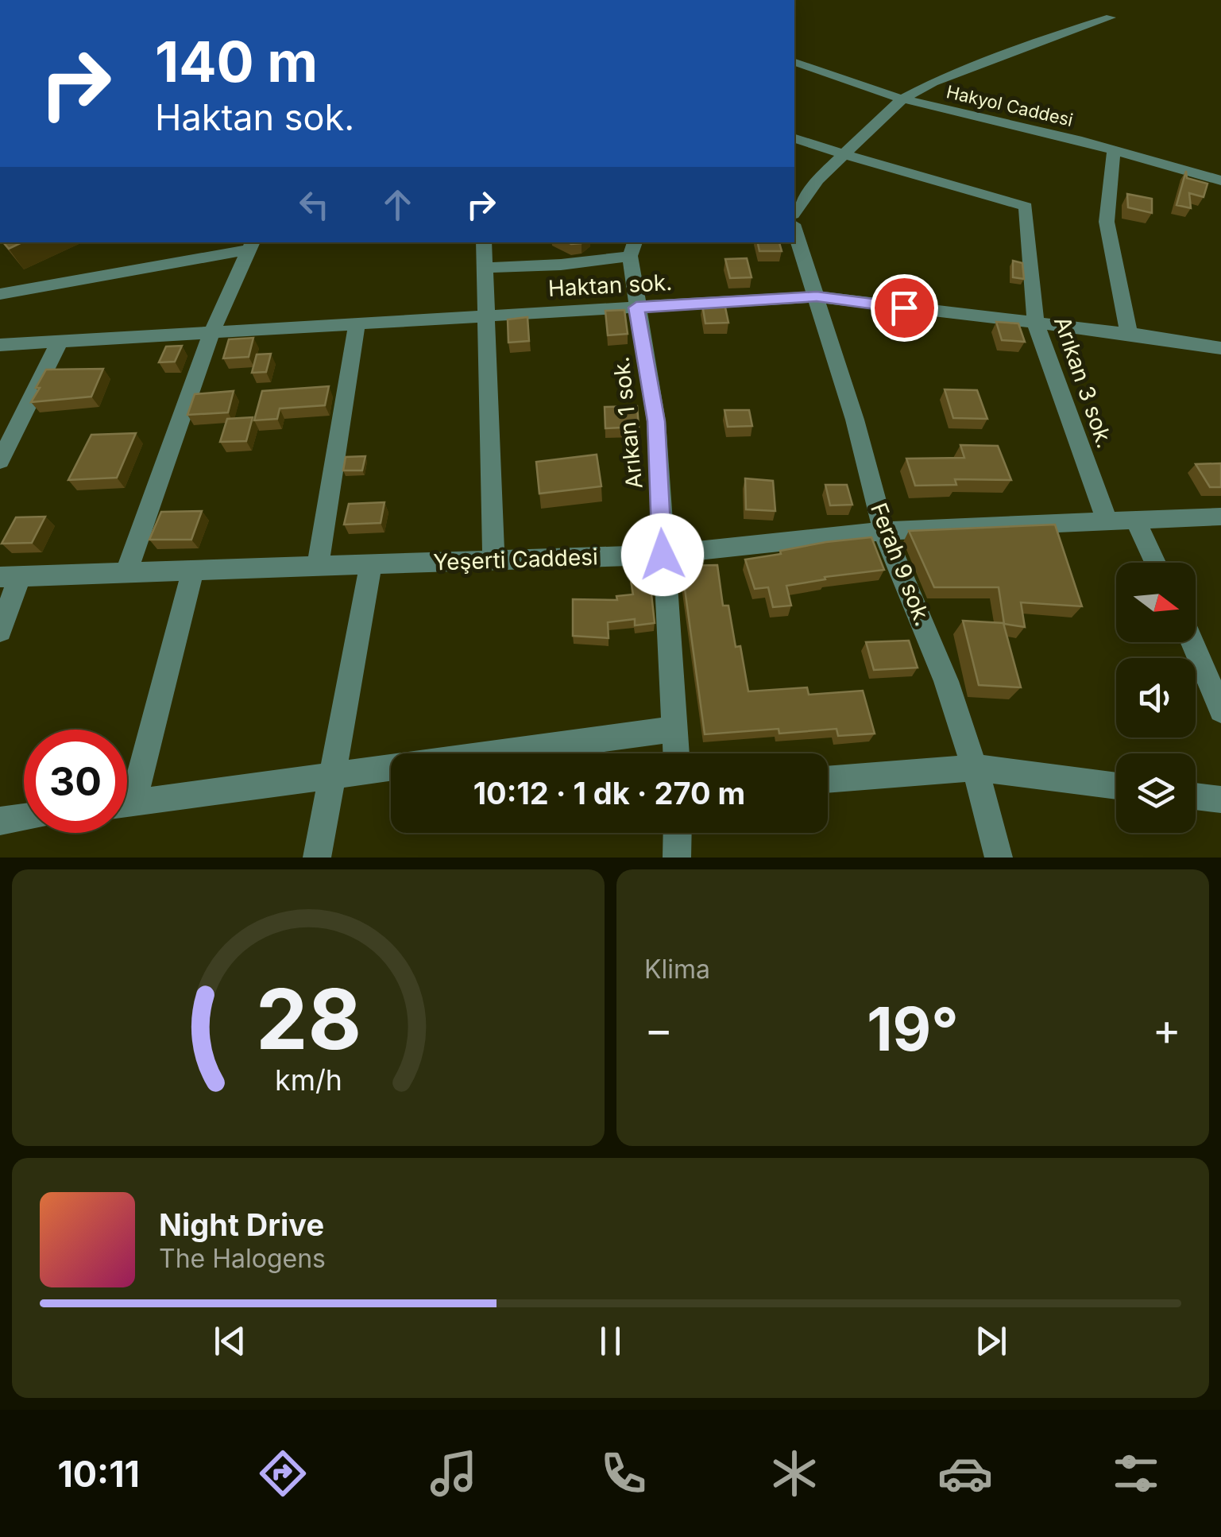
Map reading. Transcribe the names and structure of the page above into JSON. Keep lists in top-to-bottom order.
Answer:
{
  "streets": {
    "street": [
      "Hakyol Caddesi",
      "Haktan sok.",
      "Arıkan 3 sok.",
      "Arıkan 1 sok.",
      "Yeşerti Caddesi",
      "Ferah 9 sok."
    ]
  },
  "crossings": [
    ["Hakyol Caddesi", "Ferah 9 sok."],
    ["Haktan sok.", "Arıkan 3 sok."],
    ["Haktan sok.", "Arıkan 1 sok."],
    ["Haktan sok.", "Ferah 9 sok."],
    ["Arıkan 3 sok.", "Yeşerti Caddesi"],
    ["Arıkan 3 sok.", "Ferah 9 sok."],
    ["Arıkan 1 sok.", "Yeşerti Caddesi"],
    ["Yeşerti Caddesi", "Ferah 9 sok."]
  ],
  "north": "right",
  "page": {
    "turn": ["140 m", "Haktan sok."],
    "limit": "30",
    "trip": "10:12 · 1 dk · 270 m",
    "tile": "Klima",
    "heat": ["−", "19°", "+"],
    "song": ["Night Drive", "The Halogens"],
    "tabs": "10:11",
    "gauge": ["28", "km/h"]
  }
}
